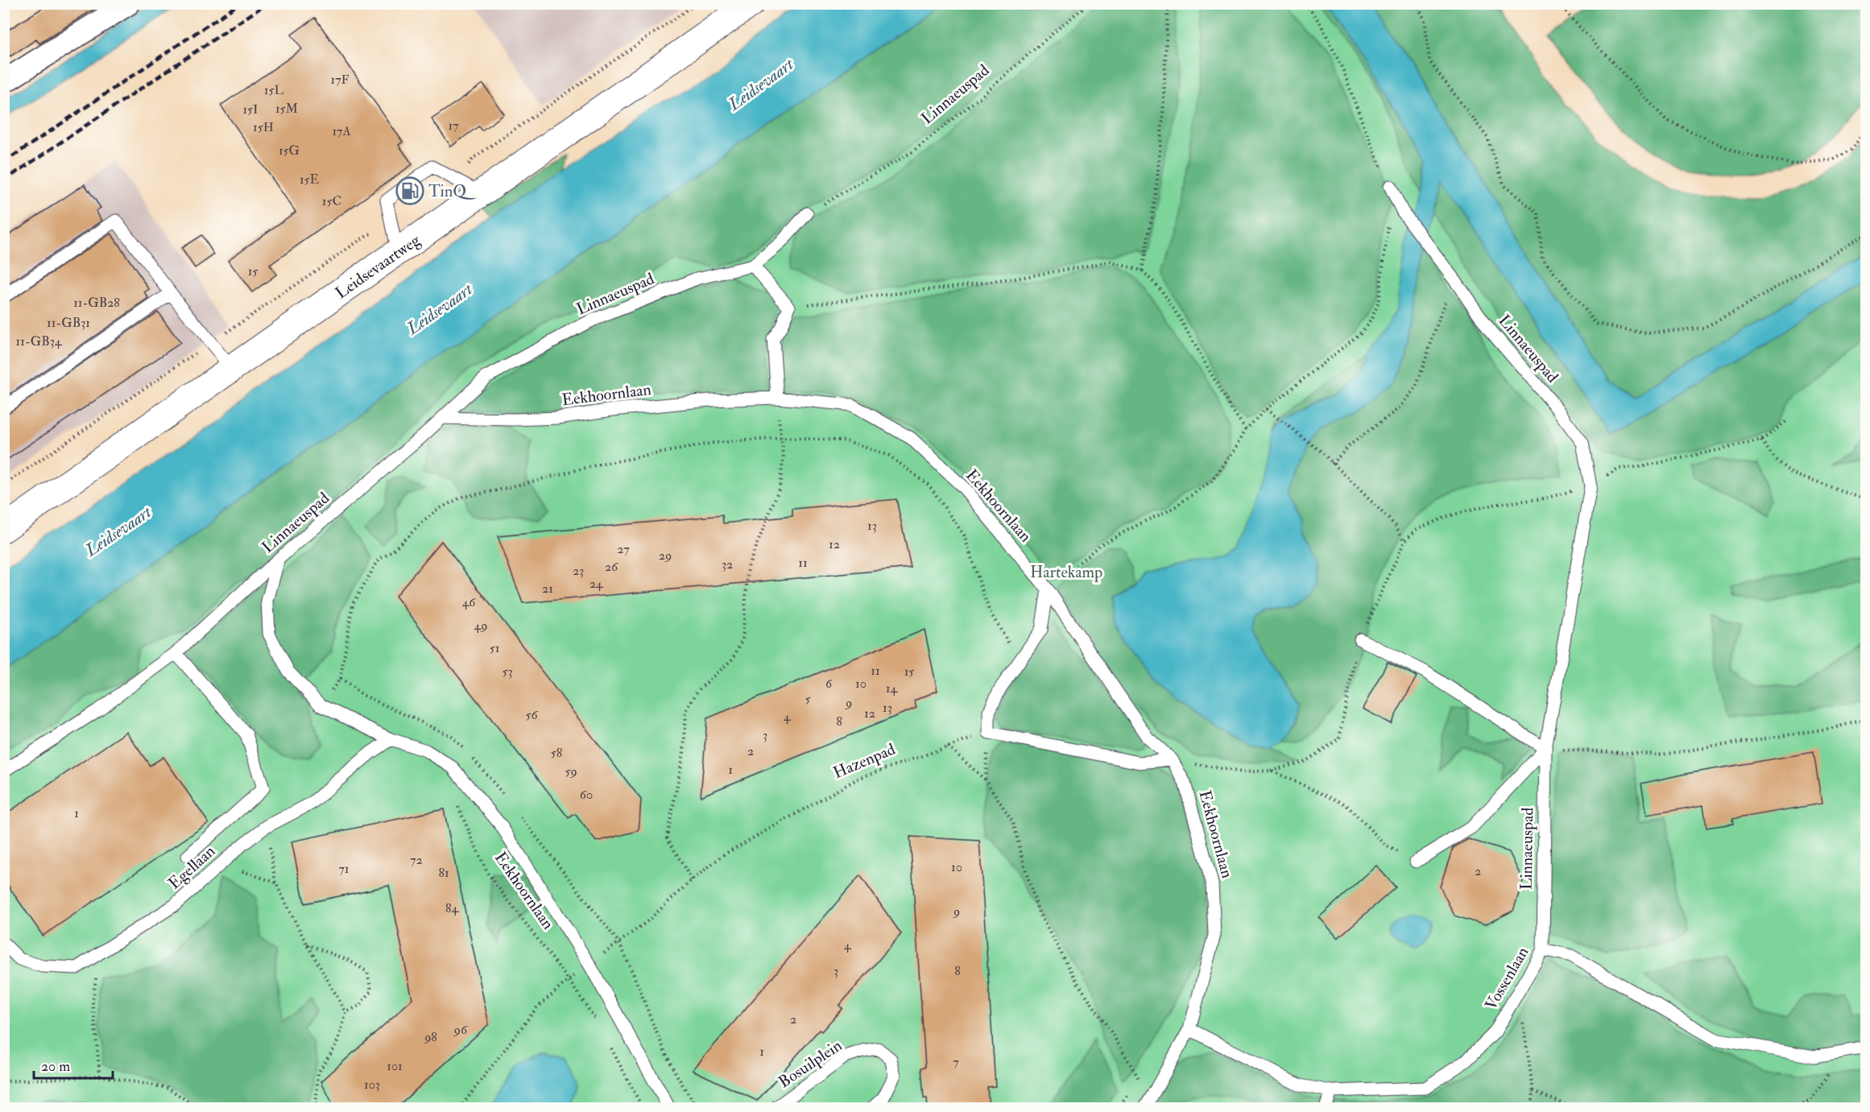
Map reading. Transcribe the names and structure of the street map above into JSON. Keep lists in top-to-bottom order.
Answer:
{
  "streets": {
    "street": ["Leidsevaartweg"],
    "lane": [
      "Linnaeuspad",
      "Eekhoornlaan",
      "Egellaan",
      "Vossenlaan",
      "Bosuilplein"
    ],
    "path": ["Hazenpad"]
  },
  "crossings": [
    ["Linnaeuspad", "Eekhoornlaan"],
    ["Linnaeuspad", "Vossenlaan"],
    ["Eekhoornlaan", "Hazenpad"],
    ["Eekhoornlaan", "Egellaan"],
    ["Eekhoornlaan", "Vossenlaan"]
  ],
  "water": ["Leidsevaart"],
  "parks": ["Hartekamp"],
  "places": {
    "fuel station": ["TinQ"]
  },
  "house_numbers": [
    "17F",
    "15L",
    "15M",
    "15I",
    "17",
    "15H",
    "17A",
    "15G",
    "15E",
    "15C",
    "15",
    "11-GB28",
    "11-GB31",
    "11-GB34",
    "13",
    "12",
    "27",
    "29",
    "11",
    "32",
    "26",
    "23",
    "24",
    "21",
    "46",
    "49",
    "51",
    "11",
    "53",
    "15",
    "6",
    "10",
    "14",
    "5",
    "9",
    "13",
    "12",
    "56",
    "4",
    "8",
    "3",
    "2",
    "58",
    "1",
    "59",
    "60",
    "1",
    "72",
    "10",
    "71",
    "2",
    "81",
    "84",
    "9",
    "4",
    "3",
    "8",
    "2",
    "96",
    "98",
    "1",
    "7",
    "101",
    "103"
  ],
  "scale_bar": "20 m"
}
